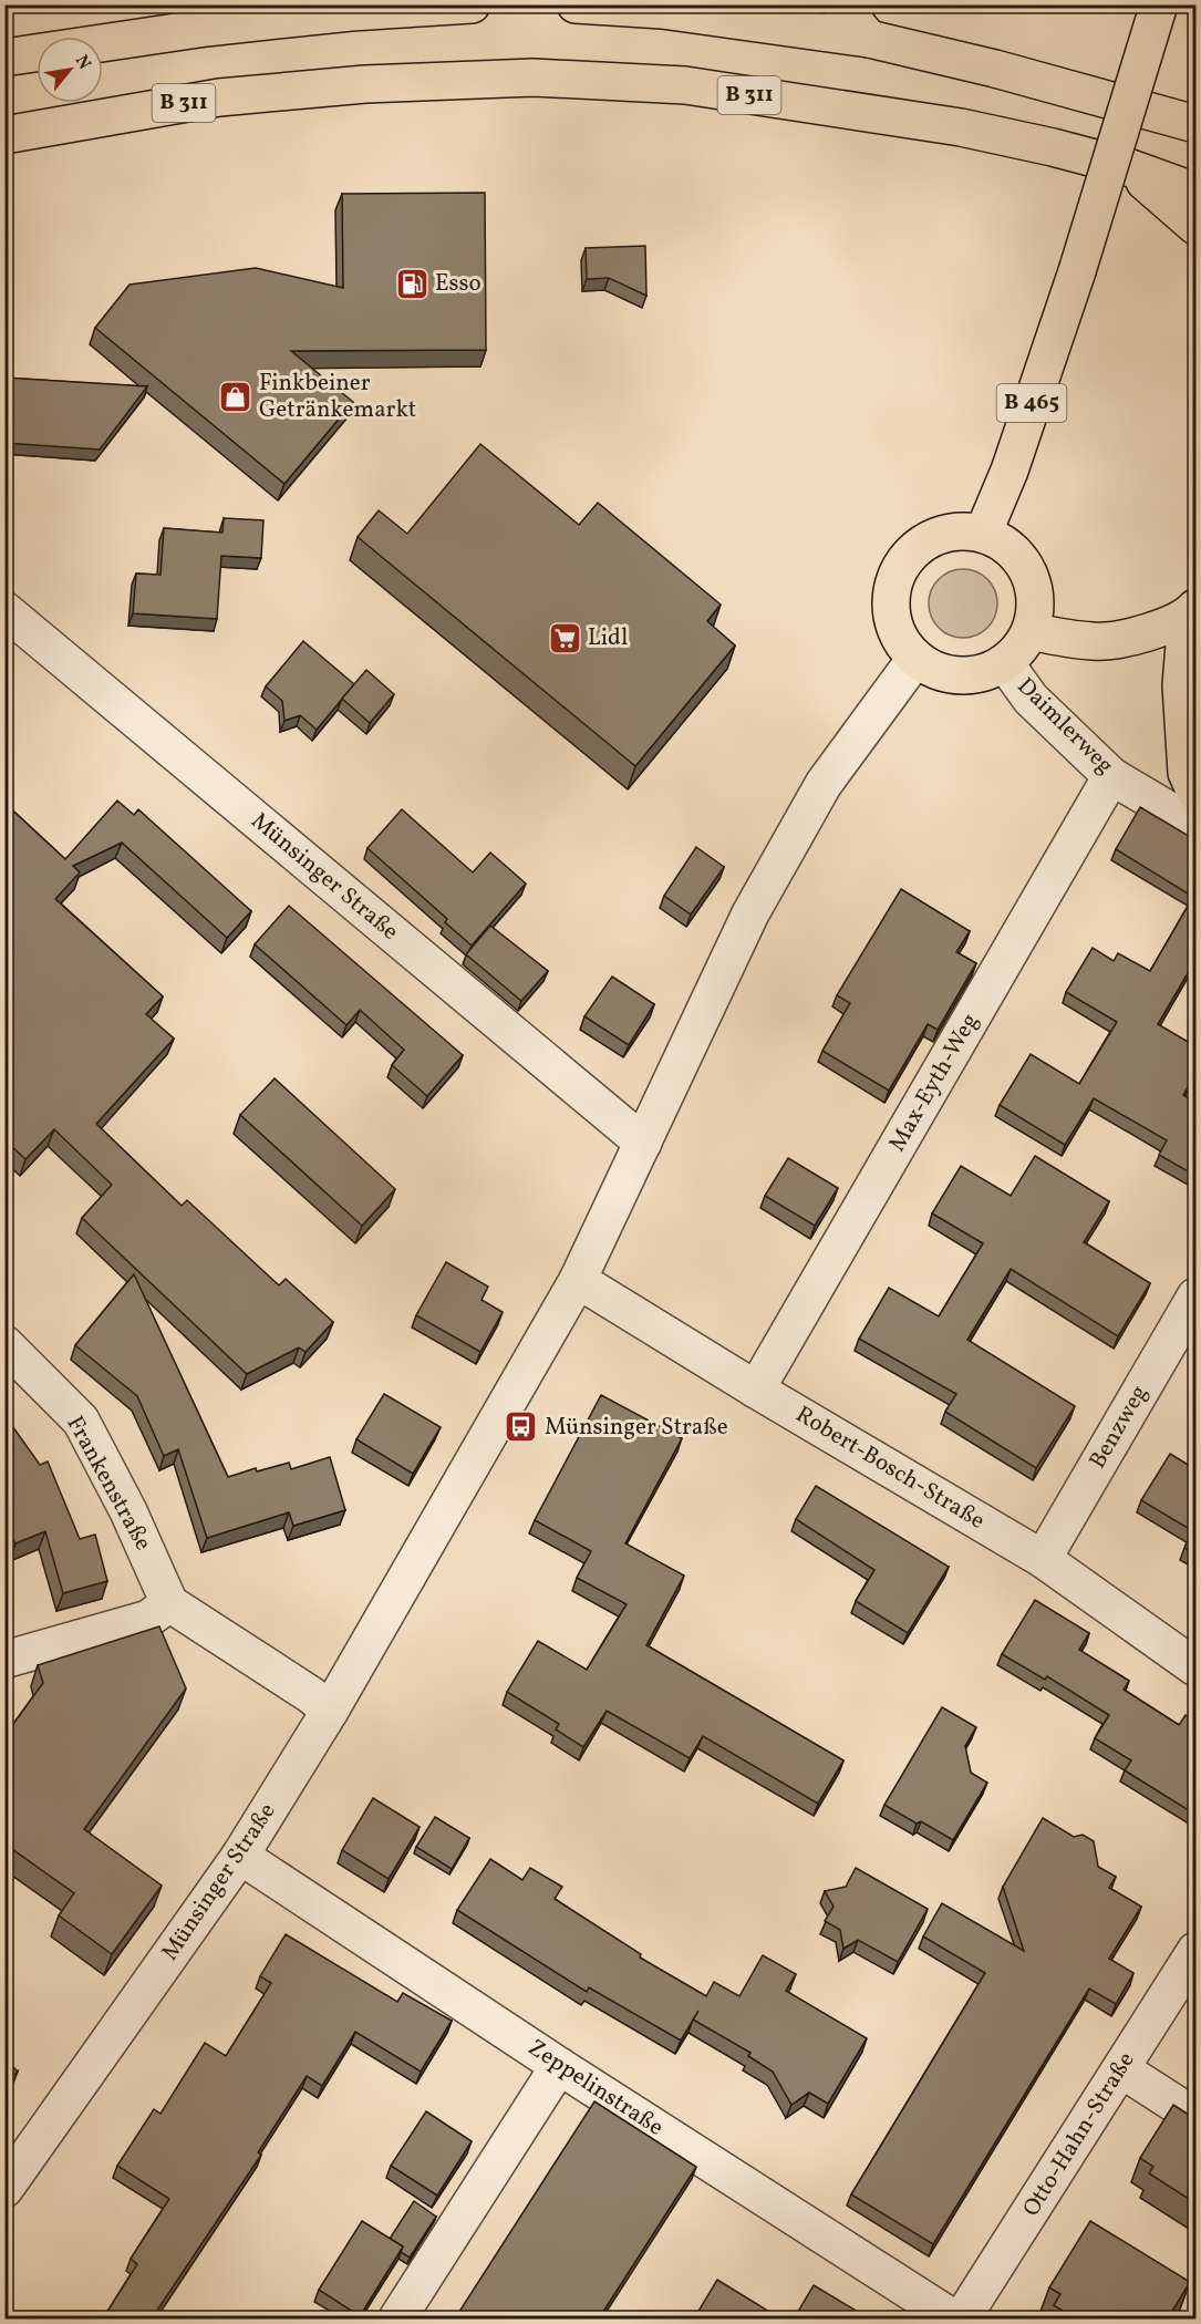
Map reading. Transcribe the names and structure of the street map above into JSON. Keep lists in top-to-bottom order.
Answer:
{
  "streets": {
    "main road": ["B 311", "B 465"],
    "street": [
      "Daimlerweg",
      "Münsinger Straße",
      "Max-Eyth-Weg",
      "Benzweg",
      "Robert-Bosch-Straße",
      "Frankenstraße",
      "Zeppelinstraße",
      "Otto-Hahn-Straße"
    ]
  },
  "crossings": [
    ["B 465", "Daimlerweg"],
    ["B 465", "Münsinger Straße"],
    ["Daimlerweg", "Münsinger Straße"],
    ["Daimlerweg", "Max-Eyth-Weg"],
    ["Münsinger Straße", "Robert-Bosch-Straße"],
    ["Münsinger Straße", "Zeppelinstraße"],
    ["Max-Eyth-Weg", "Robert-Bosch-Straße"],
    ["Benzweg", "Robert-Bosch-Straße"]
  ],
  "places": {
    "fuel station": ["Esso"],
    "shop": ["Finkbeiner Getränkemarkt"],
    "supermarket": ["Lidl"],
    "bus stop": ["Münsinger Straße"]
  },
  "north": "top right"
}
